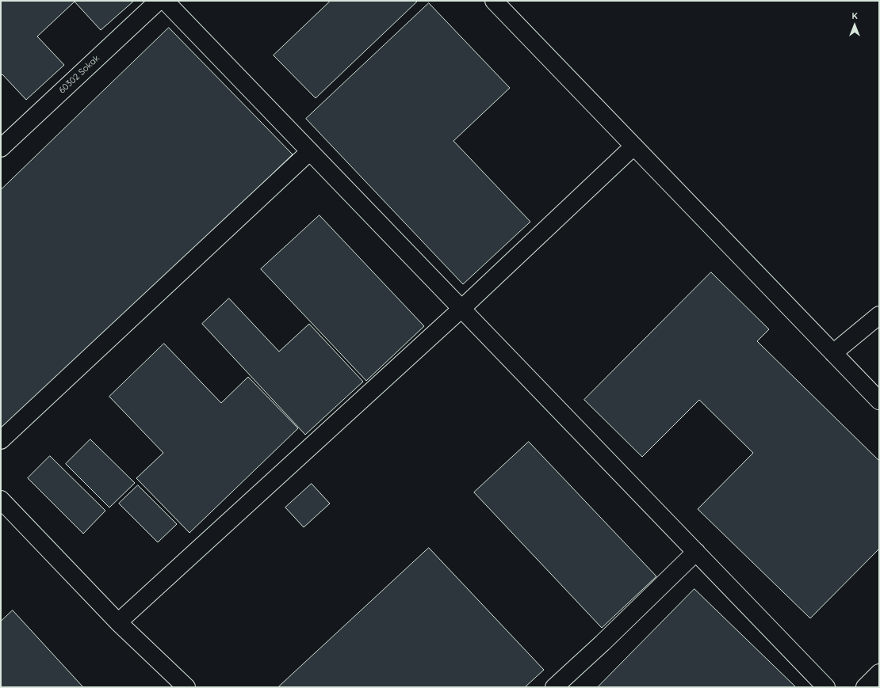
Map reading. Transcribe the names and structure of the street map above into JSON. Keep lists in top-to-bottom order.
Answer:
{
  "streets": {
    "street": ["60302 Sokak"]
  },
  "north": "top"
}
